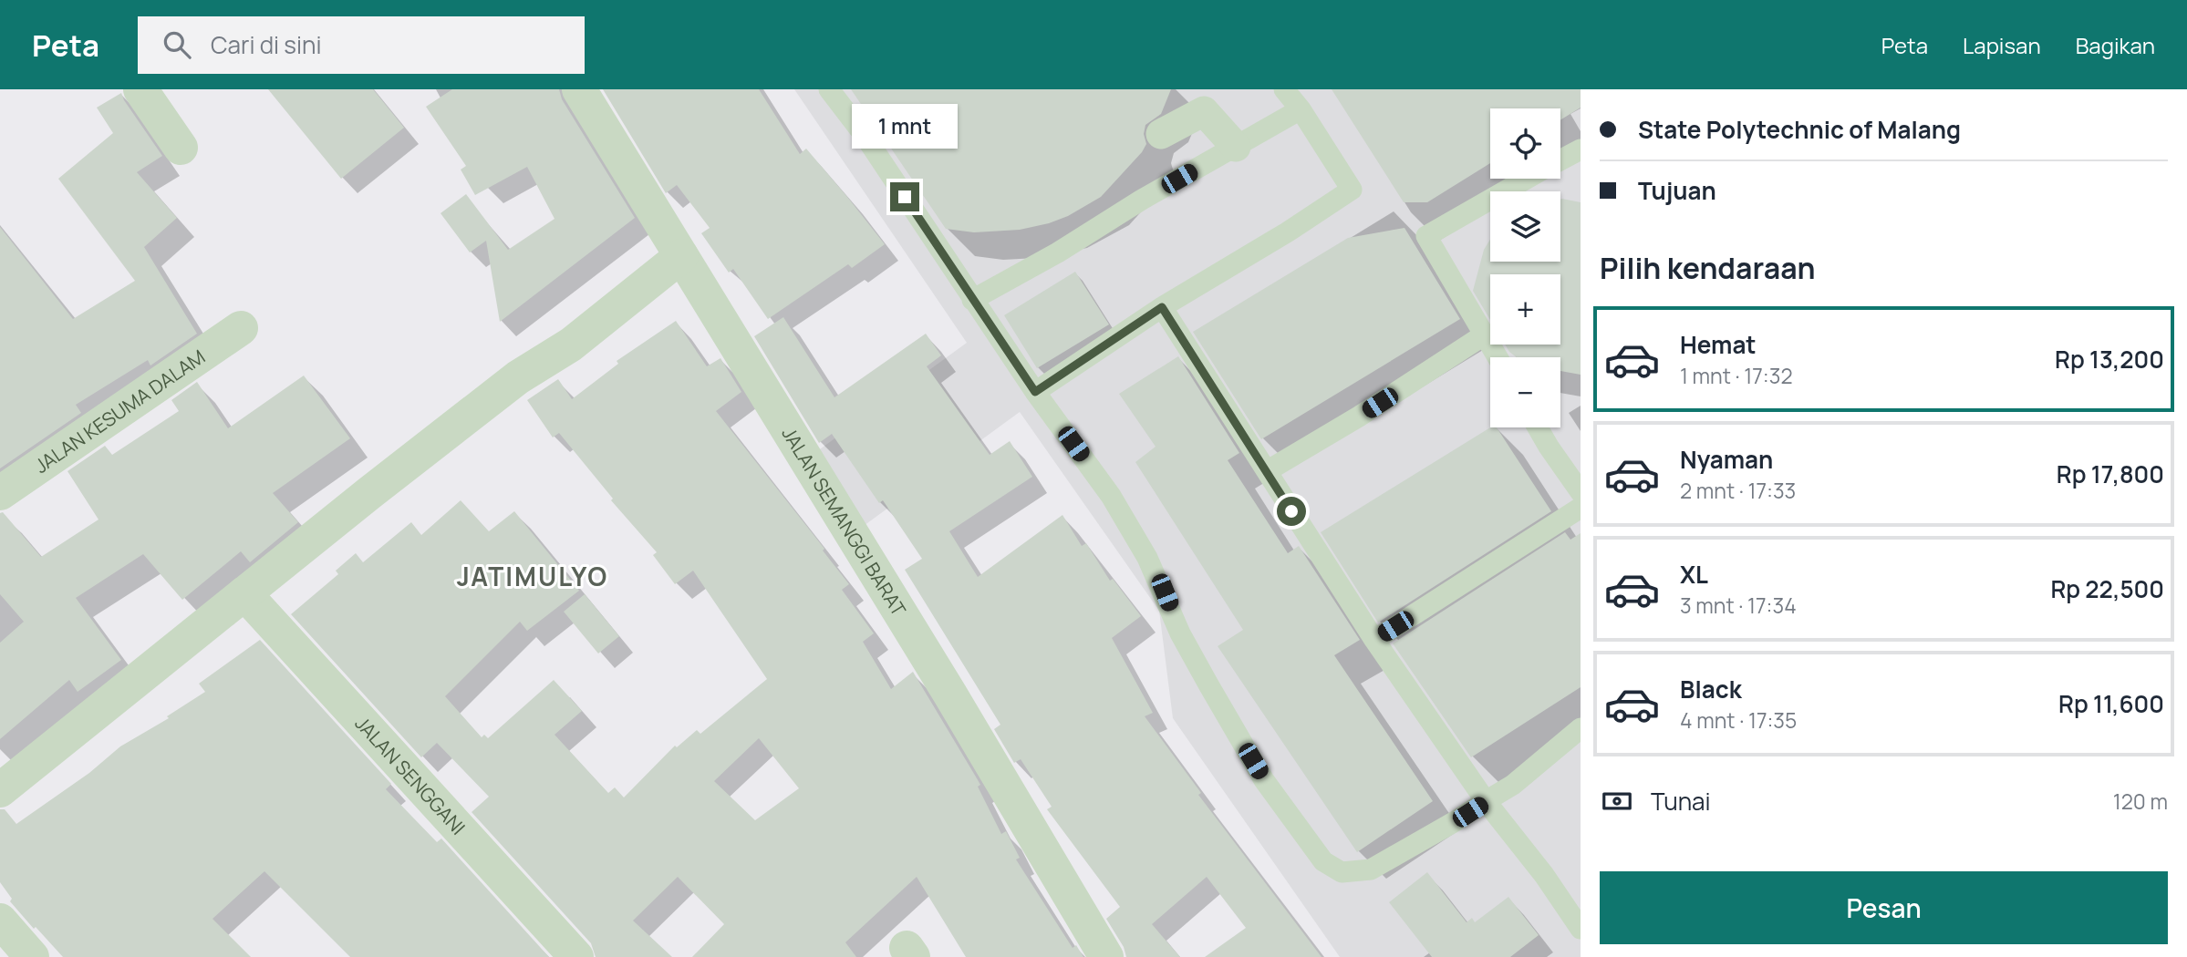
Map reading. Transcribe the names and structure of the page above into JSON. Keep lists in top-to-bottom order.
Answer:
{
  "streets": {
    "street": ["JALAN KESUMA DALAM", "JALAN SEMANGGI BARAT", "JALAN SENGGANI"]
  },
  "districts": ["JATIMULYO"],
  "page": {
    "header": "Peta",
    "search": "Cari di sini",
    "nav": ["Peta", "Lapisan", "Bagikan"],
    "banner": ["State Polytechnic of Malang", "Tujuan"],
    "bubble": "1 mnt",
    "map_buttons": ["+", "−"],
    "heading": "Pilih kendaraan",
    "list": [
      {
        "name": "Hemat",
        "note": "1 mnt · 17:32",
        "value": "Rp 13,200"
      },
      {
        "name": "Nyaman",
        "note": "2 mnt · 17:33",
        "value": "Rp 17,800"
      },
      {
        "name": "XL",
        "note": "3 mnt · 17:34",
        "value": "Rp 22,500"
      },
      {
        "name": "Black",
        "note": "4 mnt · 17:35",
        "value": "Rp 11,600"
      }
    ],
    "pay": ["Tunai", "120 m"],
    "buttons": "Pesan"
  }
}
